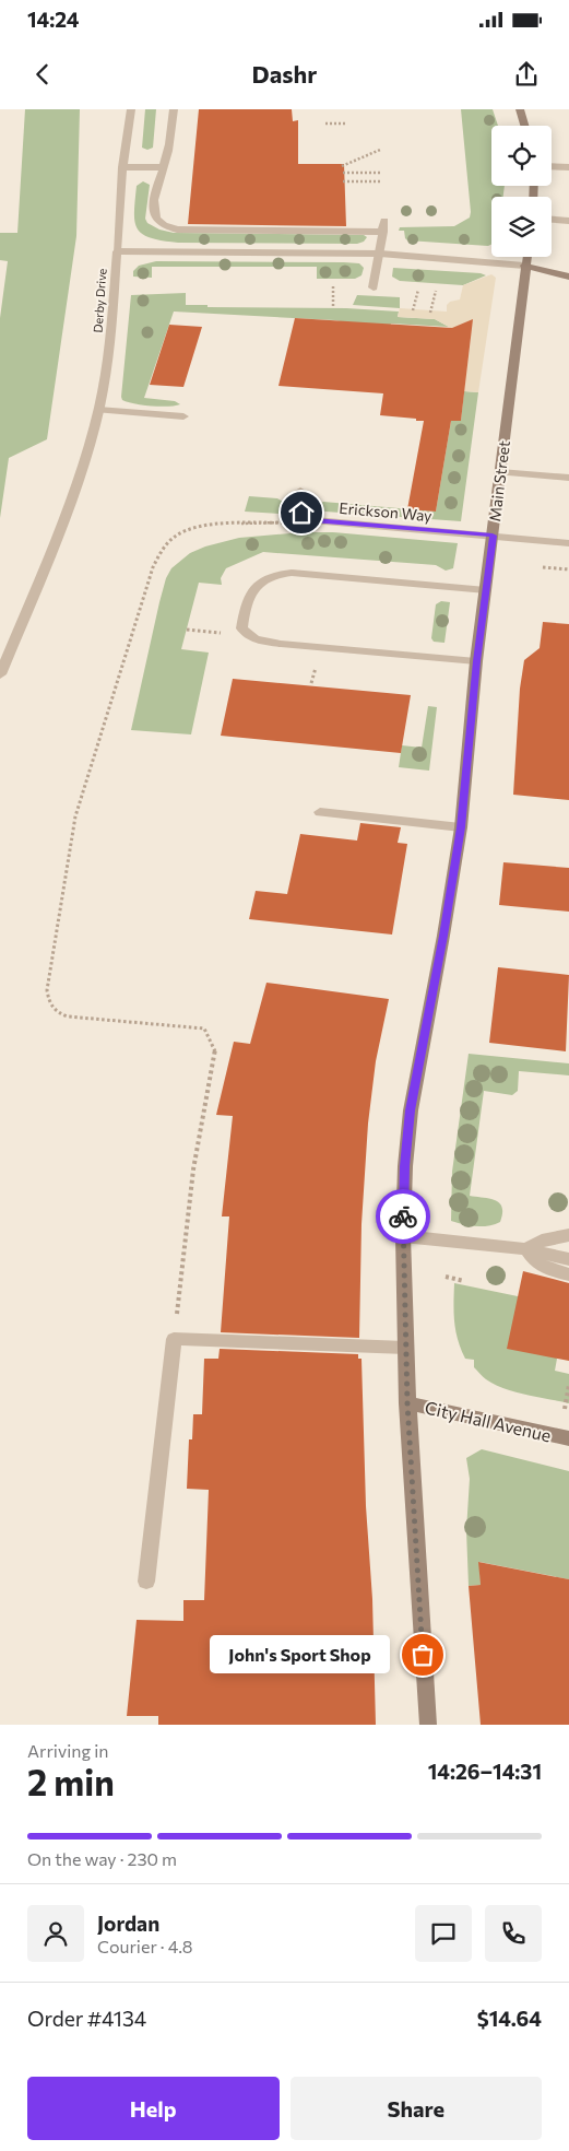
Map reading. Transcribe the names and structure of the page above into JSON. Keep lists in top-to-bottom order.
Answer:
{
  "streets": {
    "main road": ["Main Street", "City Hall Avenue"],
    "street": ["Derby Drive", "Erickson Way"]
  },
  "crossings": [
    ["Derby Drive", "Main Street"],
    ["Main Street", "Erickson Way"],
    ["Main Street", "City Hall Avenue"]
  ],
  "places": ["John's Sport Shop"],
  "page": {
    "status": "14:24",
    "header": "Dashr",
    "bubble": "John's Sport Shop",
    "heading": ["2 min", "Arriving in", "14:26–14:31"],
    "panel": [
      "Jordan",
      "Courier · 4.8",
      "Order #4134",
      "$14.64"
    ],
    "bar": "On the way · 230 m",
    "buttons": ["Help", "Share"]
  }
}
